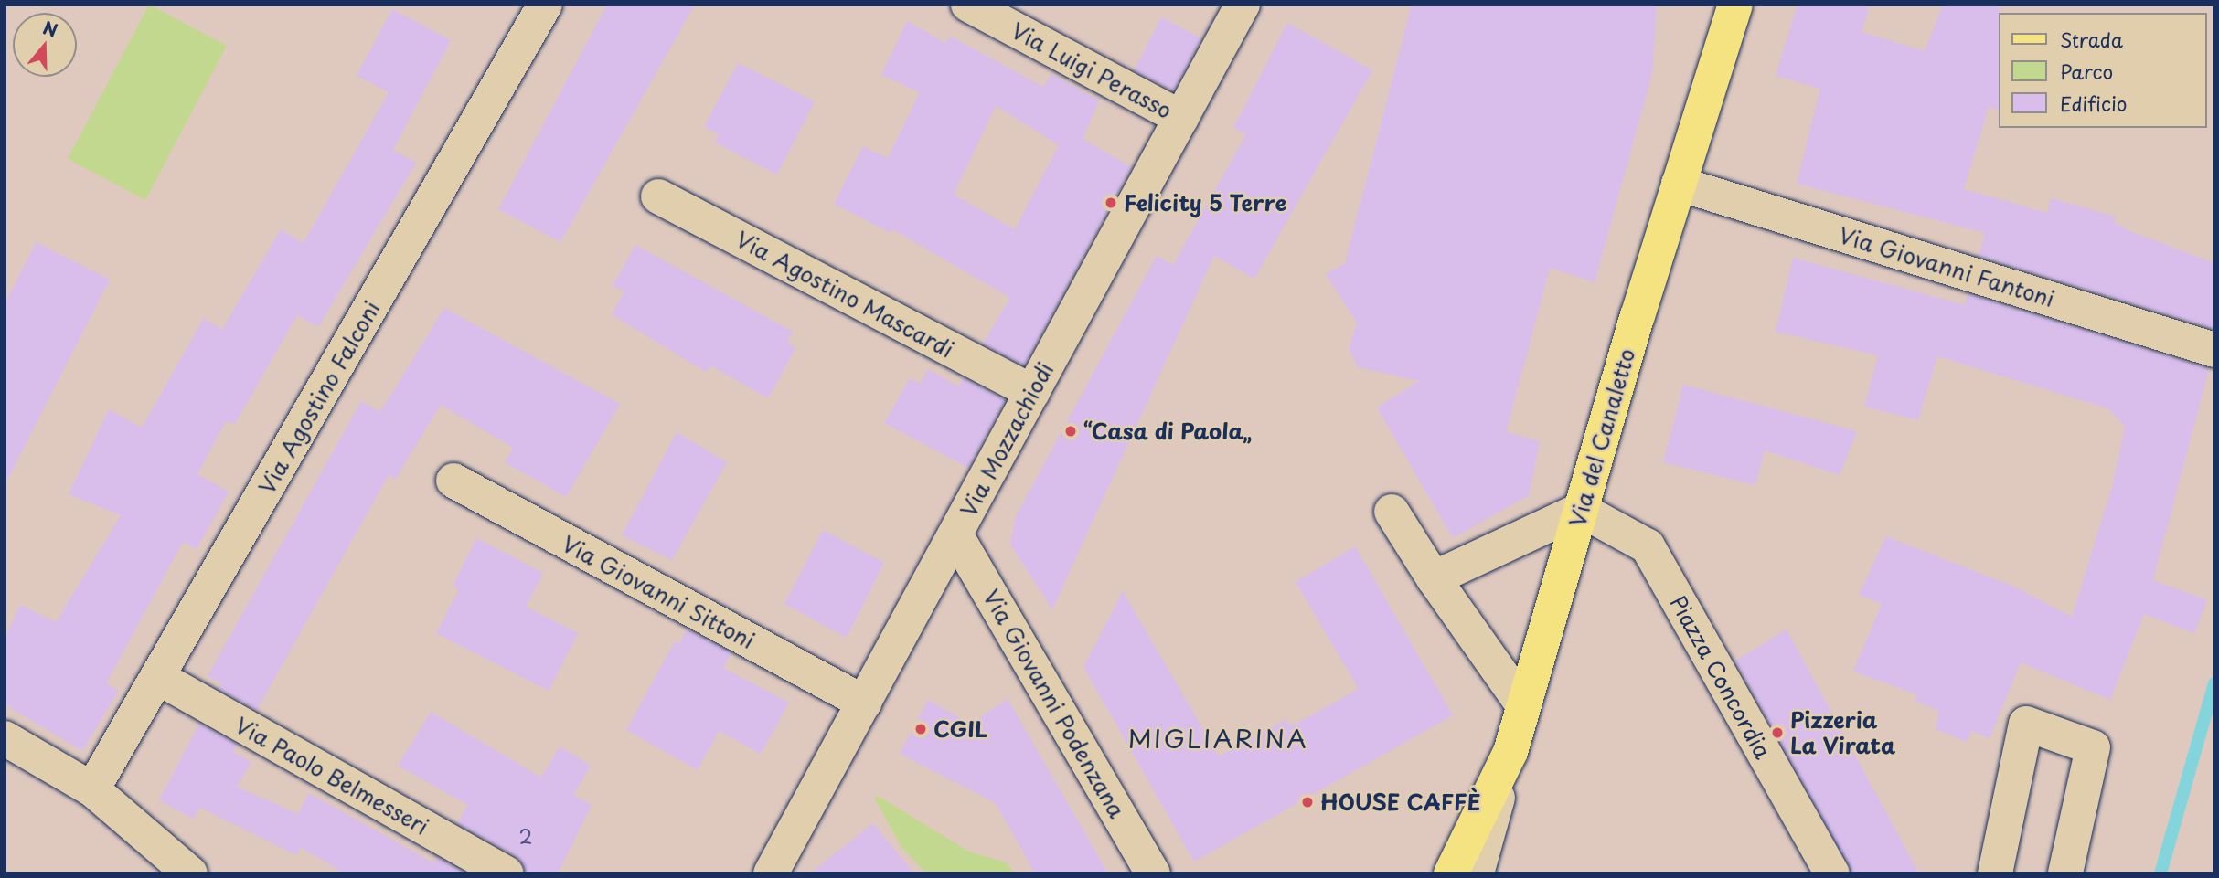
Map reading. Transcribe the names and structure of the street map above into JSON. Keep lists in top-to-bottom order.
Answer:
{
  "streets": {
    "main road": ["Via del Canaletto"],
    "street": [
      "Via Luigi Perasso",
      "Via Giovanni Fantoni",
      "Via Agostino Mascardi",
      "Via Agostino Falconi",
      "Via Mozzachiodi",
      "Via Giovanni Sittoni",
      "Piazza Concordia",
      "Via Giovanni Podenzana",
      "Via Paolo Belmesseri"
    ]
  },
  "crossings": [
    ["Via Luigi Perasso", "Via Mozzachiodi"],
    ["Via Giovanni Fantoni", "Via del Canaletto"],
    ["Via Agostino Mascardi", "Via Mozzachiodi"],
    ["Via Agostino Falconi", "Via Paolo Belmesseri"],
    ["Via del Canaletto", "Piazza Concordia"],
    ["Via Mozzachiodi", "Via Giovanni Sittoni"],
    ["Via Mozzachiodi", "Via Giovanni Podenzana"]
  ],
  "districts": ["MIGLIARINA"],
  "places": [
    "Felicity 5 Terre",
    "“Casa di Paola„",
    "CGIL",
    "Pizzeria La Virata",
    "HOUSE CAFFÈ"
  ],
  "house_numbers": ["2"],
  "legend": ["Strada", "Parco", "Edificio"],
  "north": "top"
}
